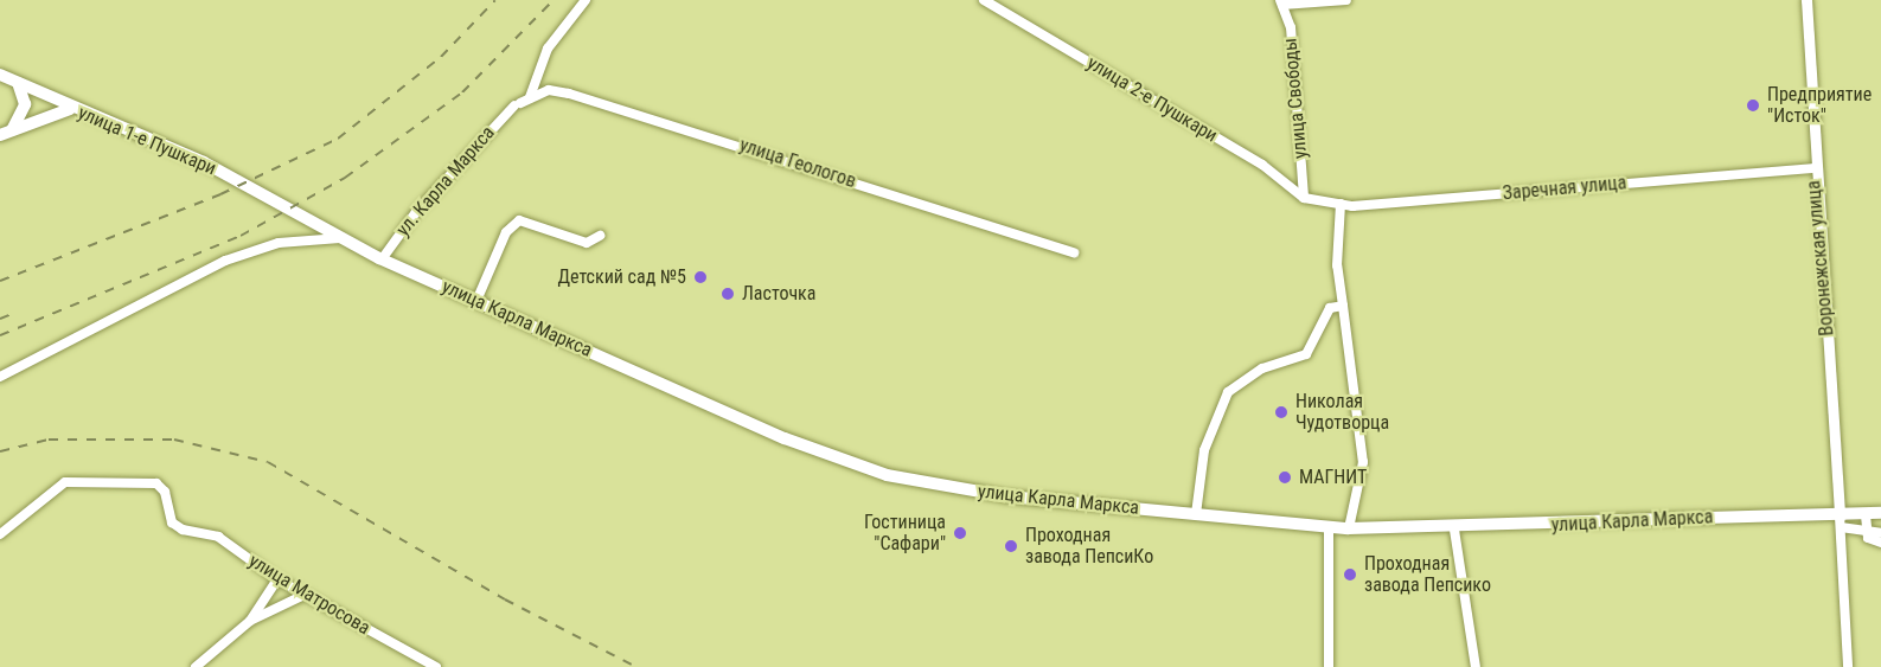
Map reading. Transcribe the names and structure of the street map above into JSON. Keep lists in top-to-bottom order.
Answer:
{
  "streets": {
    "main road": ["улица 1-е Пушкари", "улица Карла Маркса"],
    "street": [
      "улица Свободы",
      "улица 2-е Пушкари",
      "улица Геологов",
      "ул. Карла Маркса",
      "Заречная улица",
      "Воронежская улица",
      "улица Матросова"
    ]
  },
  "crossings": [
    ["улица Свободы", "улица 2-е Пушкари"],
    ["улица Свободы", "Заречная улица"],
    ["улица 2-е Пушкари", "Заречная улица"],
    ["улица 1-е Пушкари", "улица Карла Маркса"],
    ["улица Геологов", "ул. Карла Маркса"],
    ["ул. Карла Маркса", "улица Карла Маркса"],
    ["Заречная улица", "Воронежская улица"],
    ["Воронежская улица", "улица Карла Маркса"]
  ],
  "places": [
    "Предприятие \"Исток\"",
    "Детский сад №5",
    "Ласточка",
    "Николая Чудотворца",
    "МАГНИТ",
    "Гостиница \"Сафари\"",
    "Проходная завода ПепсиКо",
    "Проходная завода Пепсико"
  ]
}
